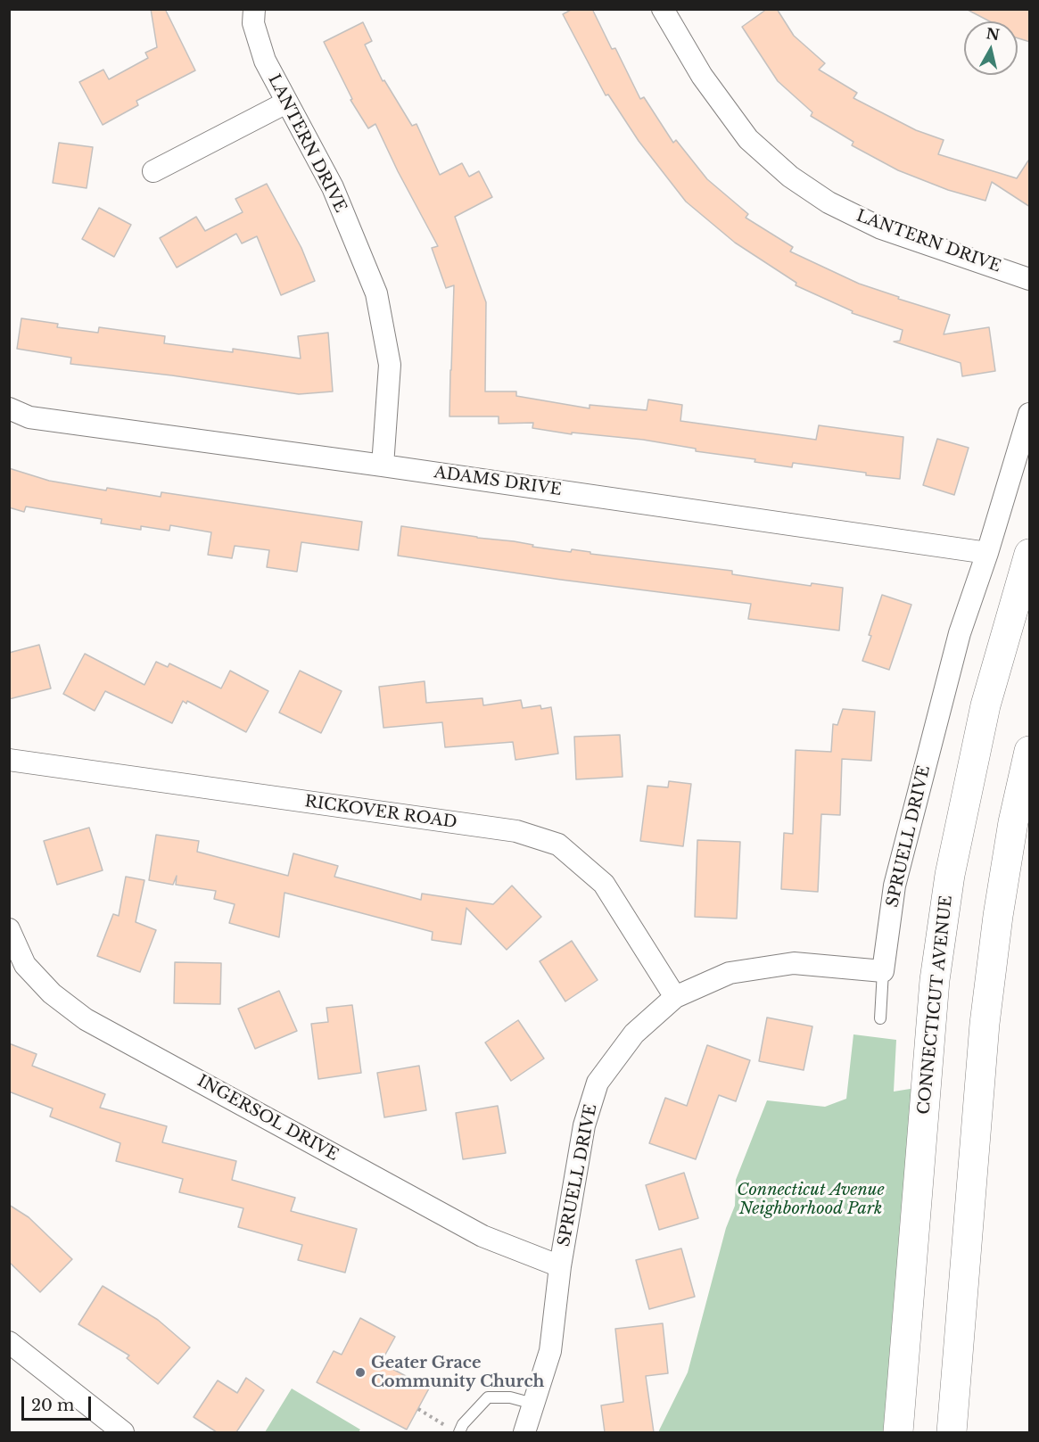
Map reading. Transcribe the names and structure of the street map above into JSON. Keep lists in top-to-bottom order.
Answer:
{
  "streets": {
    "main road": ["CONNECTICUT AVENUE"],
    "street": [
      "LANTERN DRIVE",
      "ADAMS DRIVE",
      "RICKOVER ROAD",
      "SPRUELL DRIVE",
      "INGERSOL DRIVE"
    ]
  },
  "crossings": [
    ["LANTERN DRIVE", "ADAMS DRIVE"],
    ["ADAMS DRIVE", "SPRUELL DRIVE"],
    ["RICKOVER ROAD", "SPRUELL DRIVE"],
    ["SPRUELL DRIVE", "INGERSOL DRIVE"]
  ],
  "parks": ["Connecticut Avenue Neighborhood Park"],
  "places": ["Geater Grace Community Church"],
  "scale_bar": "20 m",
  "north": "top"
}
